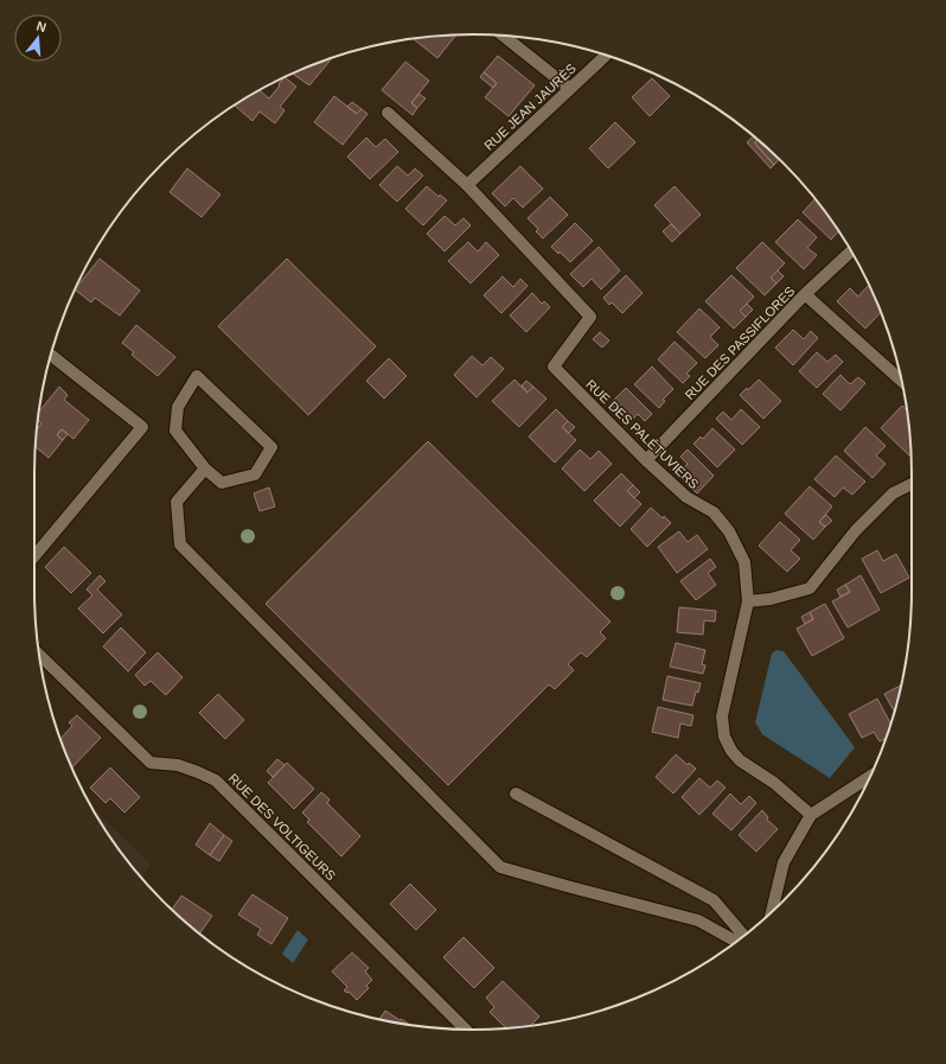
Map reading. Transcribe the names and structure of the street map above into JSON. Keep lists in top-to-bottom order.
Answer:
{
  "streets": {
    "street": [
      "RUE JEAN JAURÈS",
      "RUE DES PASSIFLORES",
      "RUE DES PALÉTUVIERS",
      "RUE DES VOLTIGEURS"
    ]
  },
  "crossings": [
    ["RUE JEAN JAURÈS", "RUE DES PALÉTUVIERS"],
    ["RUE DES PASSIFLORES", "RUE DES PALÉTUVIERS"]
  ],
  "north": "top"
}
